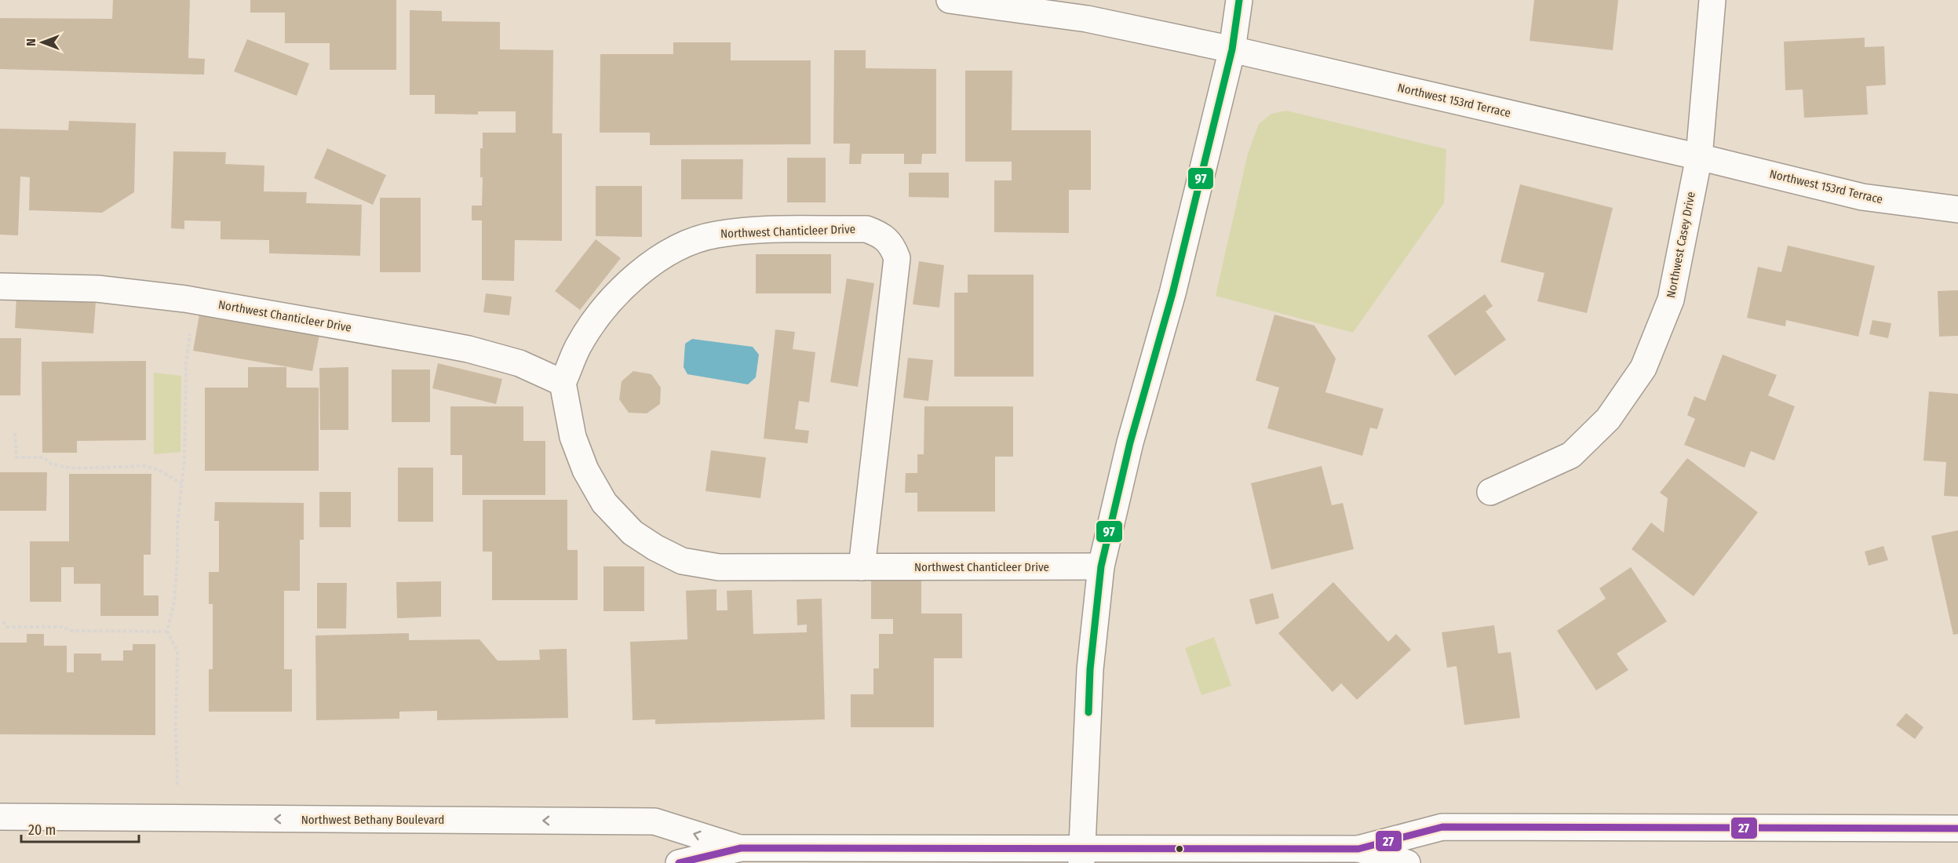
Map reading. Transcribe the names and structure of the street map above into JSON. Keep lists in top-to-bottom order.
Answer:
{
  "streets": {
    "street": [
      "Northwest 153rd Terrace",
      "Northwest Chanticleer Drive",
      "Northwest Casey Drive",
      "Northwest Bethany Boulevard"
    ]
  },
  "crossings": [
    ["Northwest 153rd Terrace", "Northwest Casey Drive"]
  ],
  "lines": ["transit line 97", "transit line 27"],
  "scale_bar": "20 m",
  "north": "left"
}
